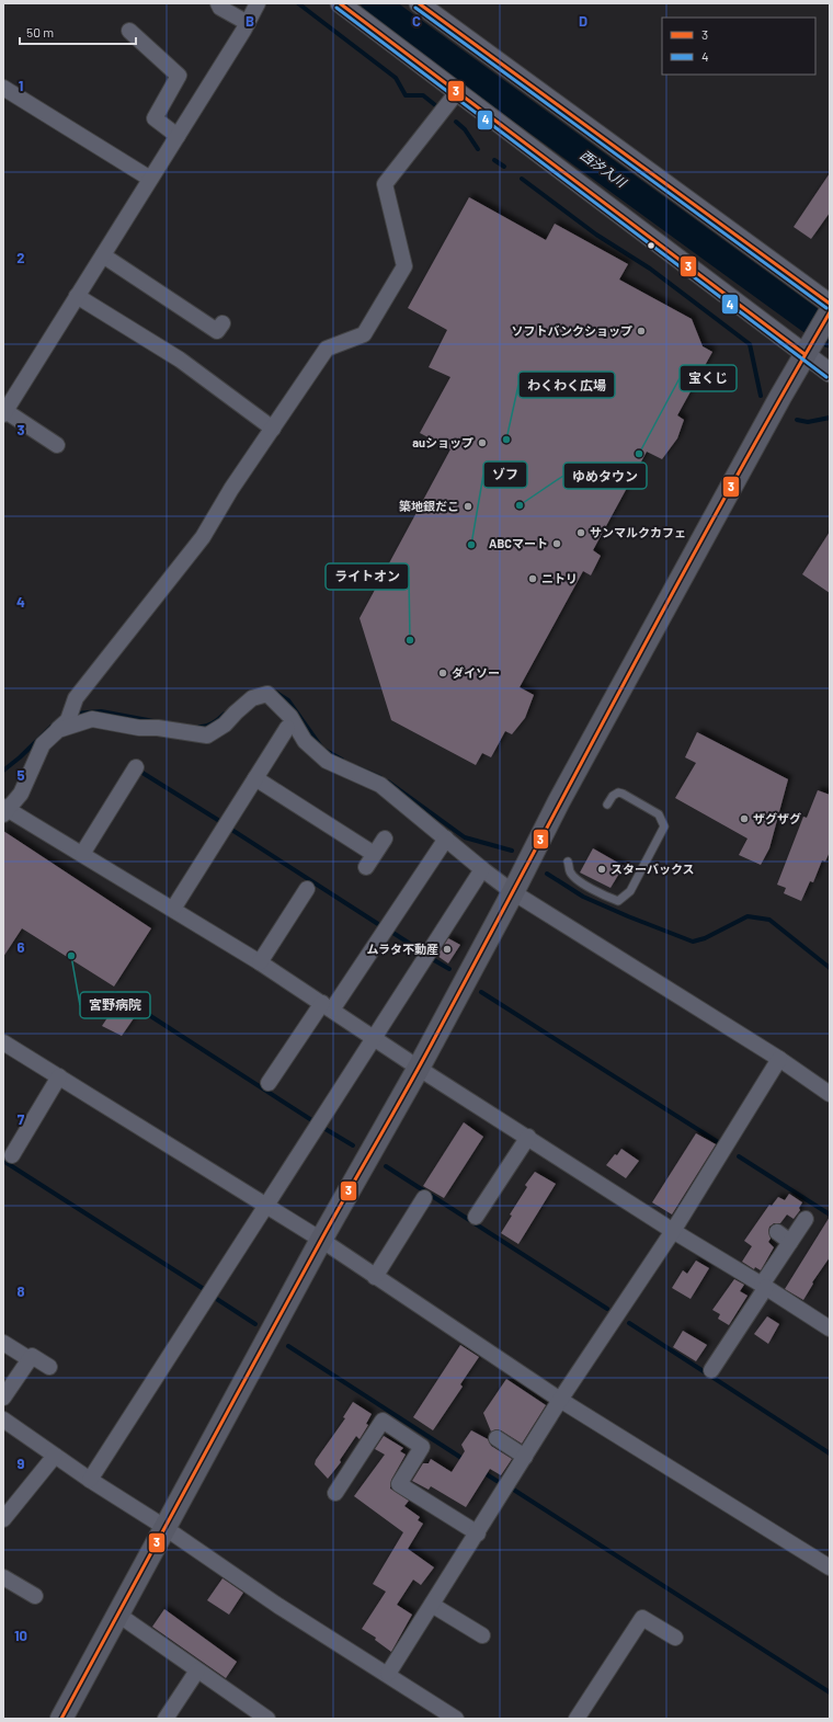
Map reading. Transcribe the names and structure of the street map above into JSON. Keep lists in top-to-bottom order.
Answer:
{
  "water": ["西汐入川"],
  "places": [
    "ソフトバンクショップ",
    "わくわく広場",
    "auショップ",
    "宝くじ",
    "ゆめタウン",
    "築地銀だこ",
    "サンマルクカフェ",
    "ABCマート",
    "ゾフ",
    "ニトリ",
    "ライトオン",
    "ダイソー",
    "ザグザグ",
    "スターバックス",
    "ムラタ不動産",
    "宮野病院"
  ],
  "lines": ["transit line 3", "transit line 4"],
  "legend": ["3", "4"],
  "scale_bar": "50 m",
  "grid": {
    "columns": ["B", "C", "D"],
    "rows": [
      "1",
      "2",
      "3",
      "4",
      "5",
      "6",
      "7",
      "8",
      "9",
      "10"
    ]
  }
}
